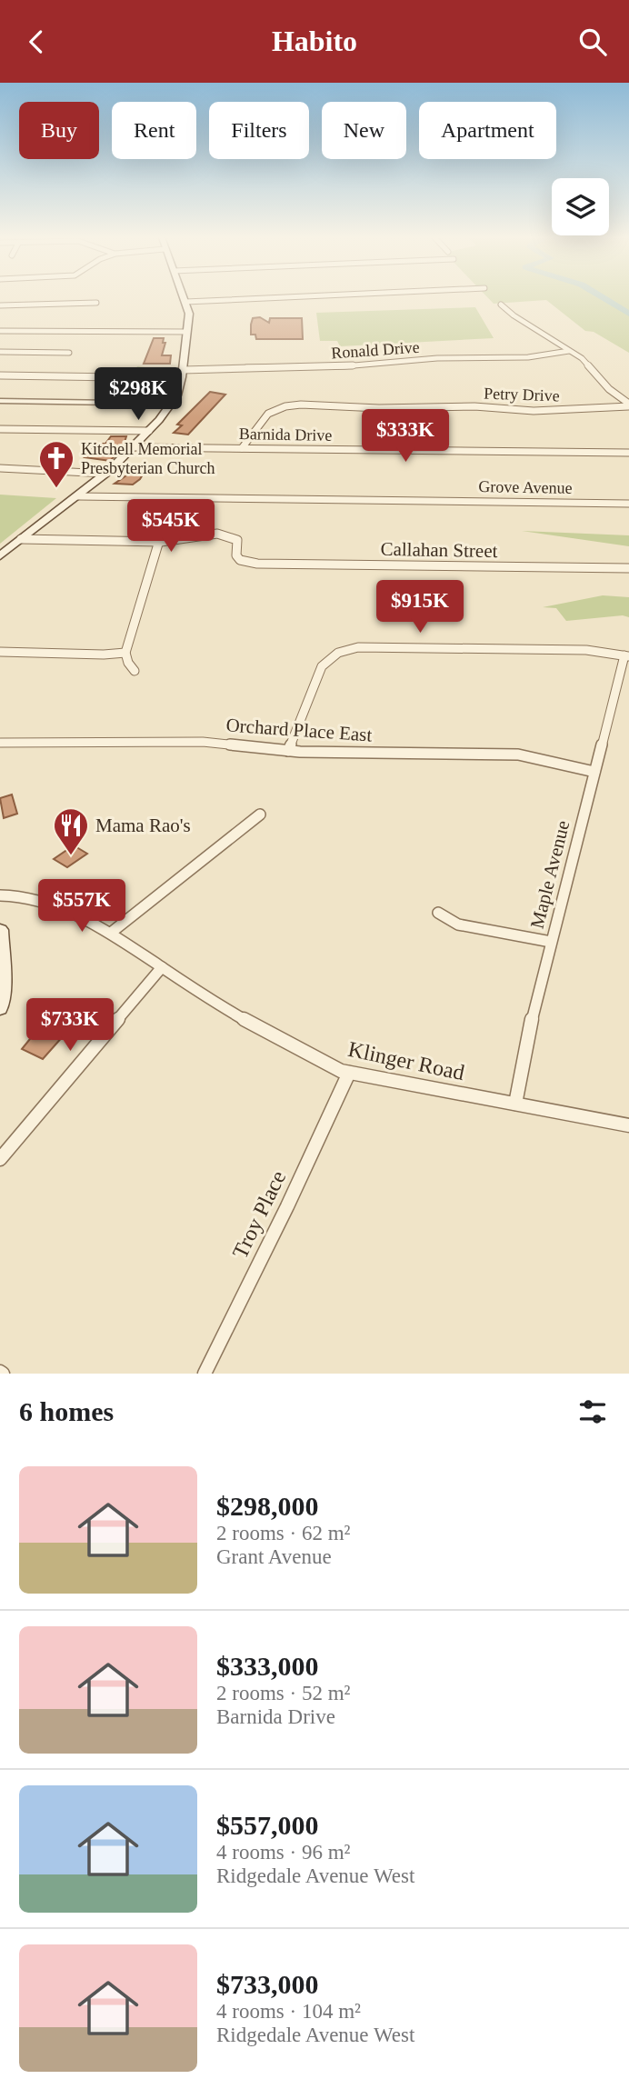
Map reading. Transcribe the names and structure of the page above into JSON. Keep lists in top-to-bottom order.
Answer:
{
  "streets": {
    "street": [
      "Ronald Drive",
      "Petry Drive",
      "Barnida Drive",
      "Grove Avenue",
      "Callahan Street",
      "Orchard Place East",
      "Maple Avenue",
      "Klinger Road",
      "Troy Place"
    ]
  },
  "crossings": [
    ["Petry Drive", "Barnida Drive"],
    ["Orchard Place East", "Maple Avenue"],
    ["Maple Avenue", "Klinger Road"],
    ["Klinger Road", "Troy Place"]
  ],
  "places": {
    "church": ["Kitchell Memorial Presbyterian Church"],
    "restaurant": ["Mama Rao's"]
  },
  "page": {
    "header": "Habito",
    "chip": [
      "Buy",
      "Rent",
      "Filters",
      "New",
      "Apartment"
    ],
    "price": [
      "$298K",
      "$333K",
      "$545K",
      "$915K",
      "$557K",
      "$733K"
    ],
    "heading": "6 homes",
    "list": [
      {
        "name": "$298,000",
        "note": "2 rooms · 62 m² · Grant Avenue"
      },
      {
        "name": "$333,000",
        "note": "2 rooms · 52 m² · Barnida Drive"
      },
      {
        "name": "$557,000",
        "note": "4 rooms · 96 m² · Ridgedale Avenue West"
      },
      {
        "name": "$733,000",
        "note": "4 rooms · 104 m² · Ridgedale Avenue West"
      }
    ]
  }
}
